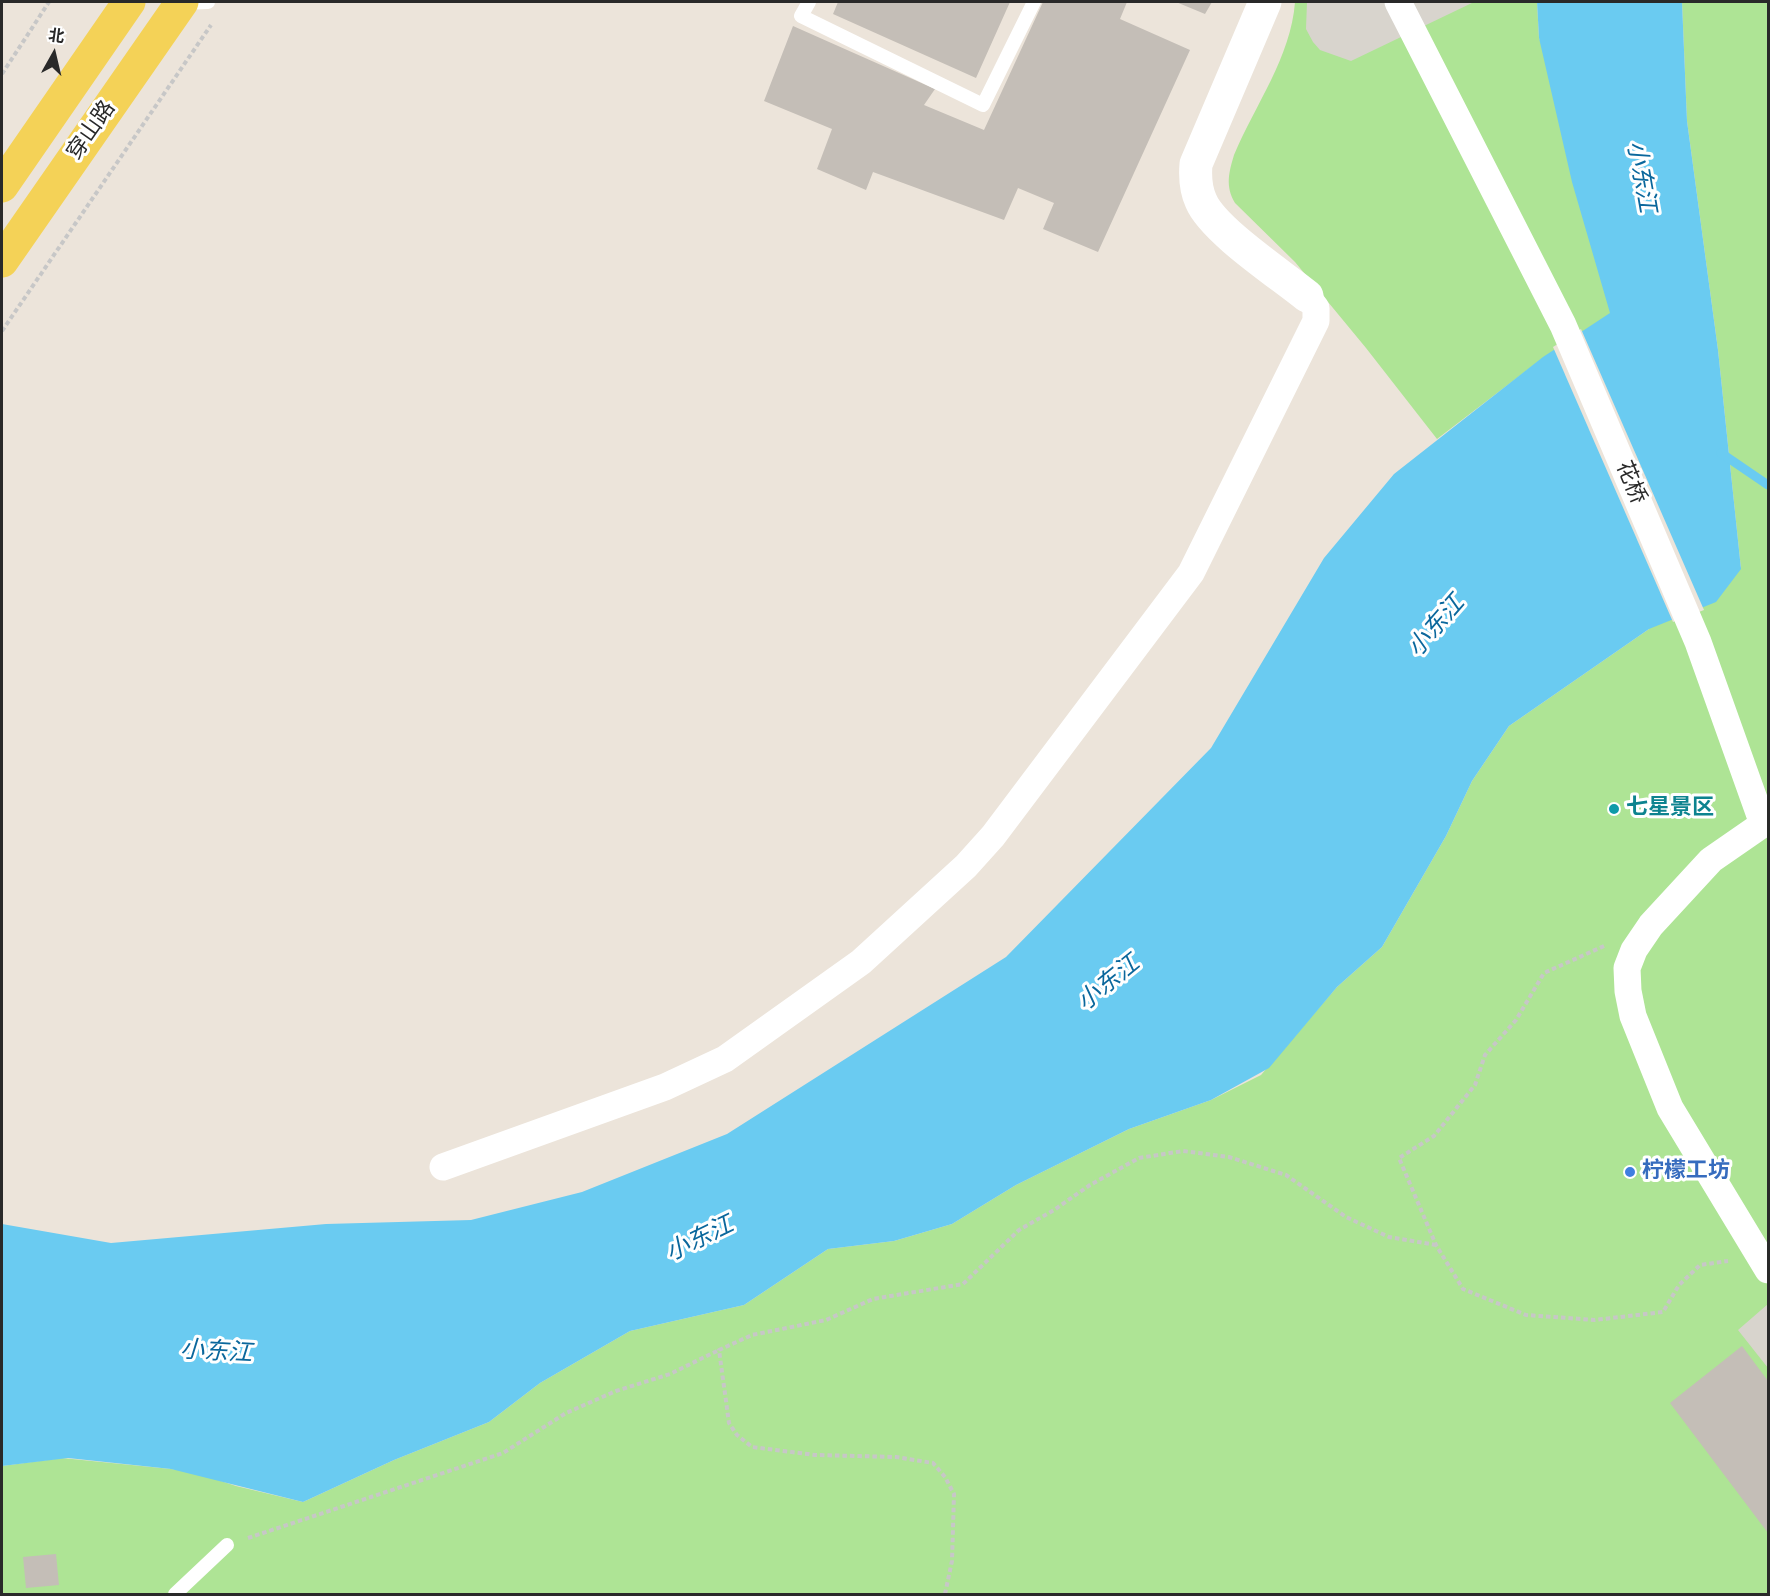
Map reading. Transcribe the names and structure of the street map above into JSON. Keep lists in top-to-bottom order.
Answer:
{
  "streets": {
    "main road": ["穿山路"],
    "street": ["花桥"]
  },
  "water": ["小东江"],
  "places": ["七星景区", "柠檬工坊"],
  "north": "top"
}
